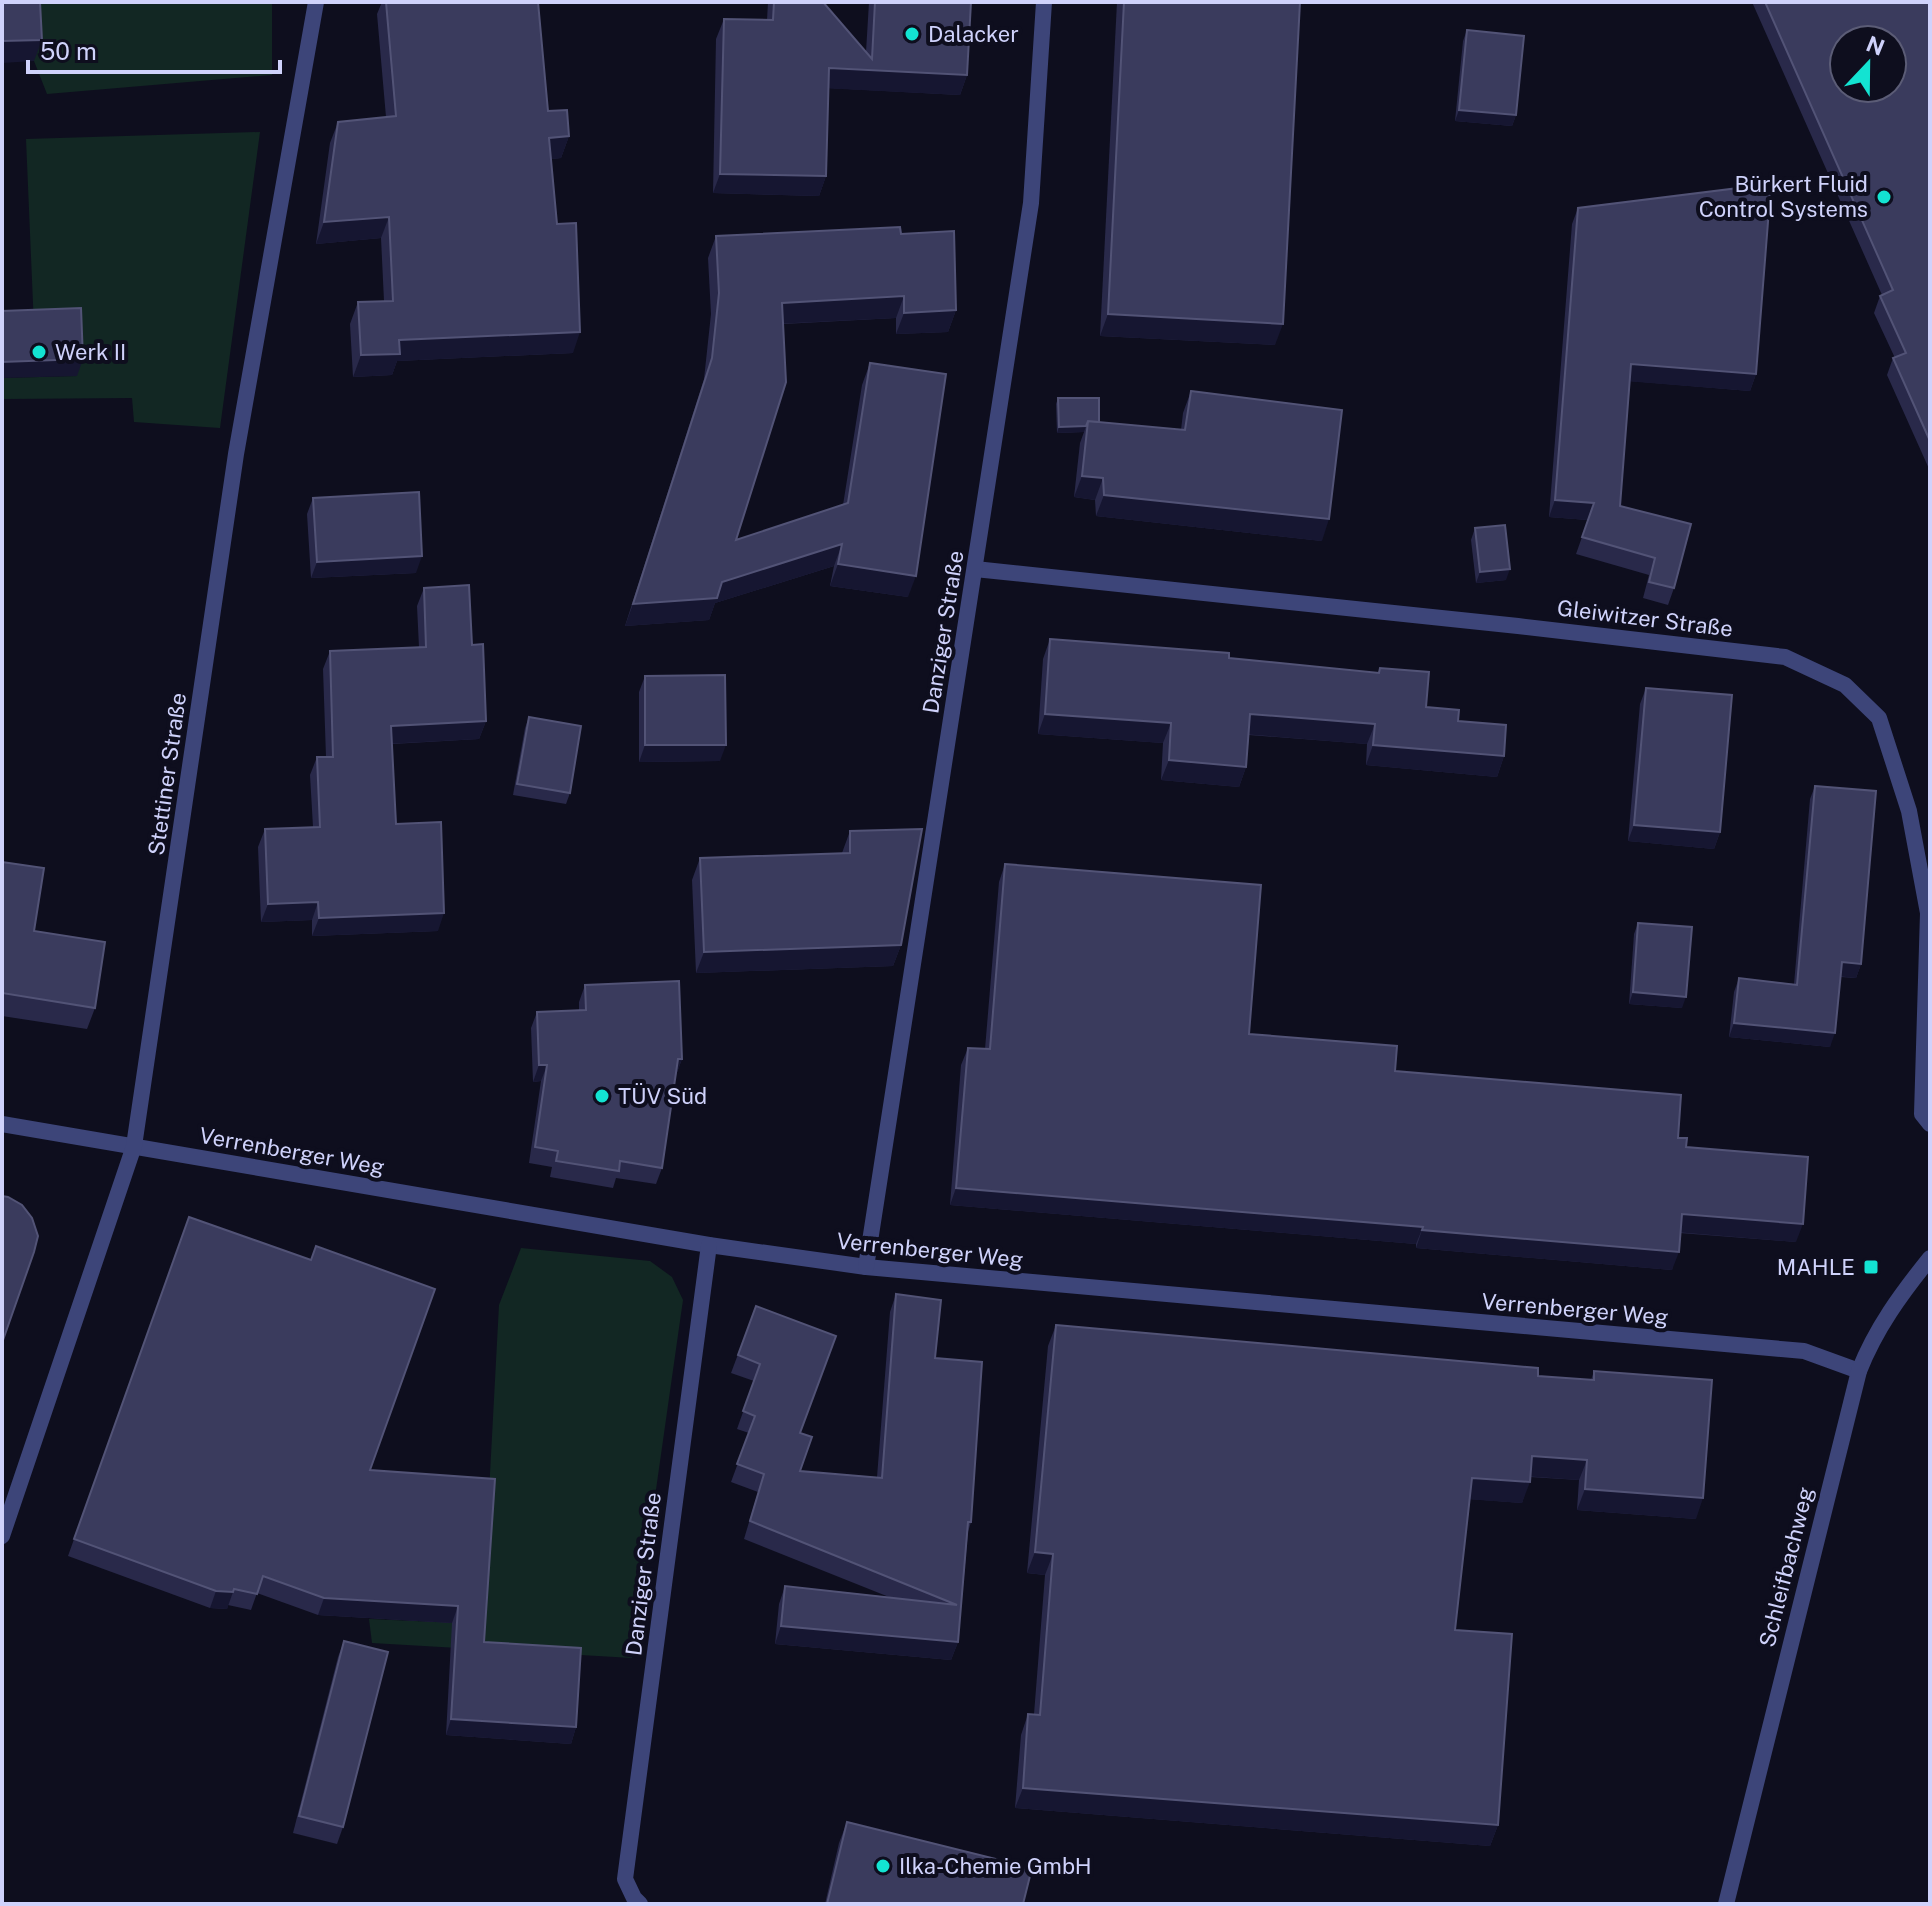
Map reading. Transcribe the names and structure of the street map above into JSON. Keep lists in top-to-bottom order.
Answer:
{
  "streets": {
    "street": [
      "Gleiwitzer Straße",
      "Danziger Straße",
      "Stettiner Straße",
      "Verrenberger Weg",
      "Schleifbachweg"
    ]
  },
  "crossings": [
    ["Gleiwitzer Straße", "Danziger Straße"],
    ["Danziger Straße", "Verrenberger Weg"],
    ["Stettiner Straße", "Verrenberger Weg"],
    ["Verrenberger Weg", "Schleifbachweg"]
  ],
  "places": {
    "other": [
      "Dalacker",
      "Bürkert Fluid Control Systems",
      "Werk II",
      "TÜV Süd",
      "Ilka-Chemie GmbH"
    ],
    "transit": ["MAHLE"]
  },
  "scale_bar": "50 m",
  "north": "top"
}
